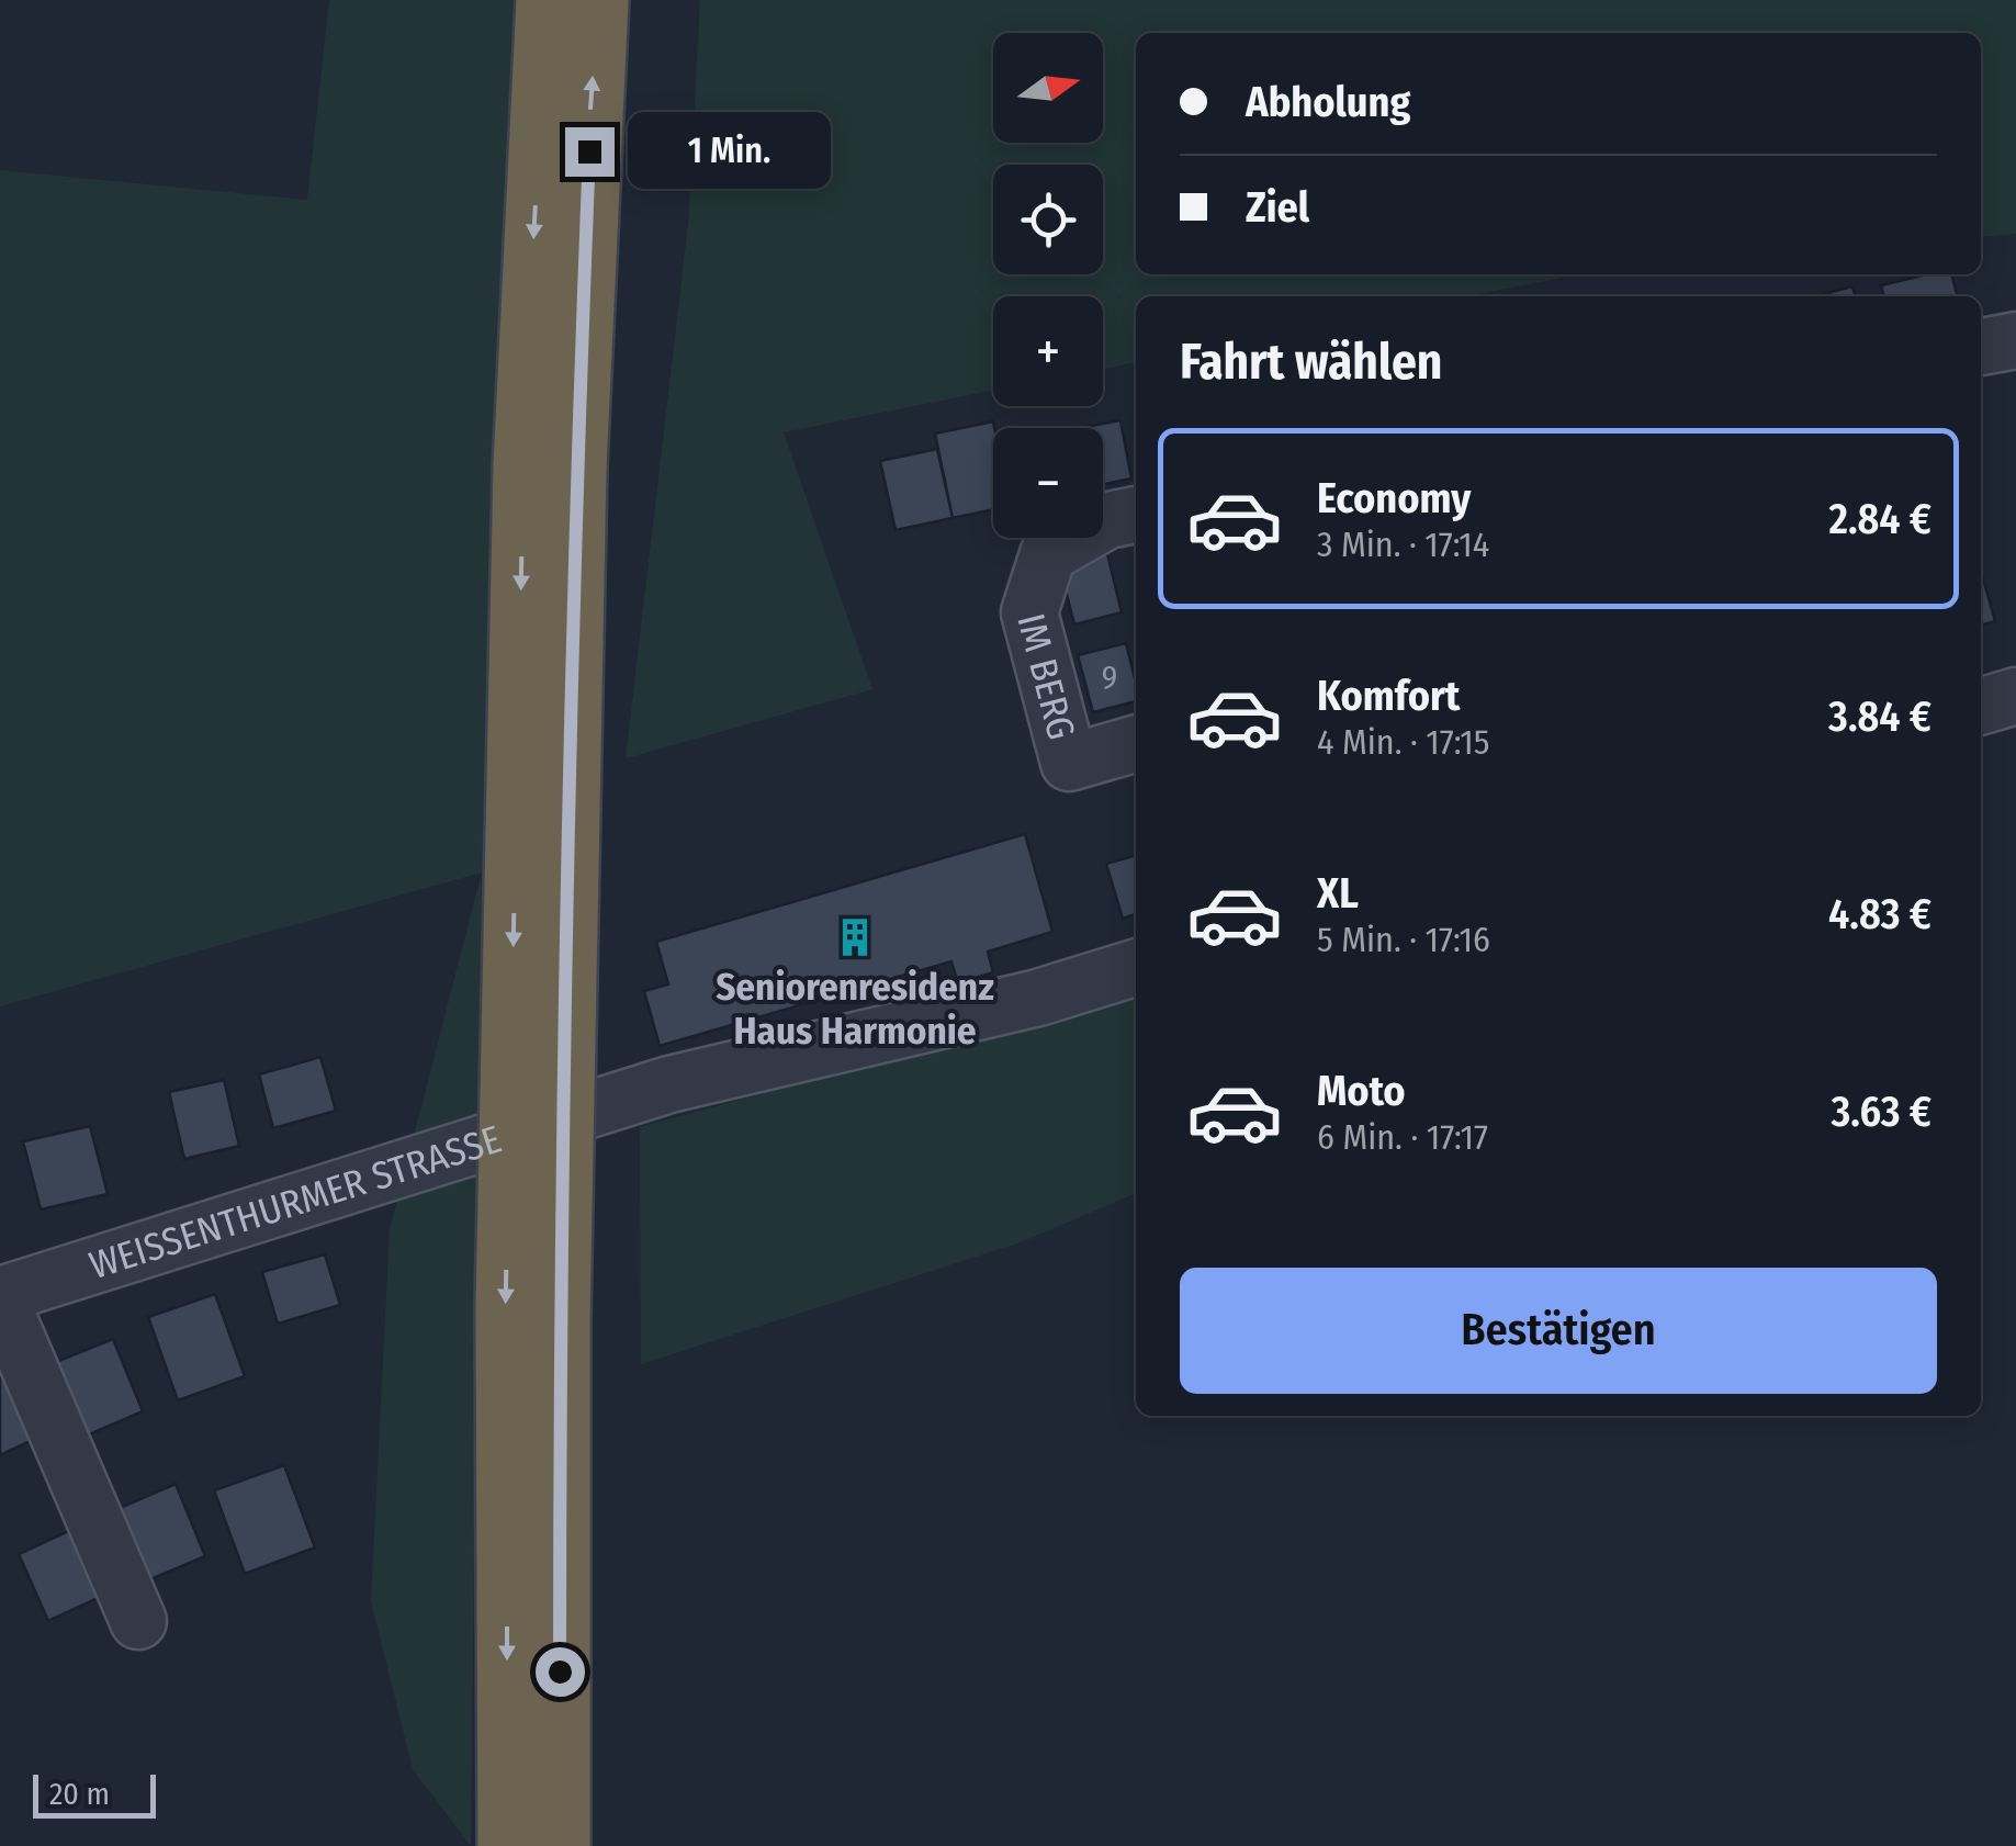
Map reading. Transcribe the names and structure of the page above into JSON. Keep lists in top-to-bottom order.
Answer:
{
  "streets": {
    "street": ["IM BERG", "WEISSENTHURMER STRASSE"]
  },
  "places": {
    "building": ["Seniorenresidenz Haus Harmonie"]
  },
  "house_numbers": ["9"],
  "scale_bar": "20 m",
  "north": "right",
  "page": {
    "map_buttons": ["+", "−"],
    "banner": ["Abholung", "Ziel"],
    "bubble": "1 Min.",
    "heading": "Fahrt wählen",
    "list": [
      {
        "name": "Economy",
        "note": "3 Min. · 17:14",
        "value": "2.84 €"
      },
      {
        "name": "Komfort",
        "note": "4 Min. · 17:15",
        "value": "3.84 €"
      },
      {
        "name": "XL",
        "note": "5 Min. · 17:16",
        "value": "4.83 €"
      },
      {
        "name": "Moto",
        "note": "6 Min. · 17:17",
        "value": "3.63 €"
      }
    ],
    "buttons": "Bestätigen",
    "scale": "20 m"
  }
}
